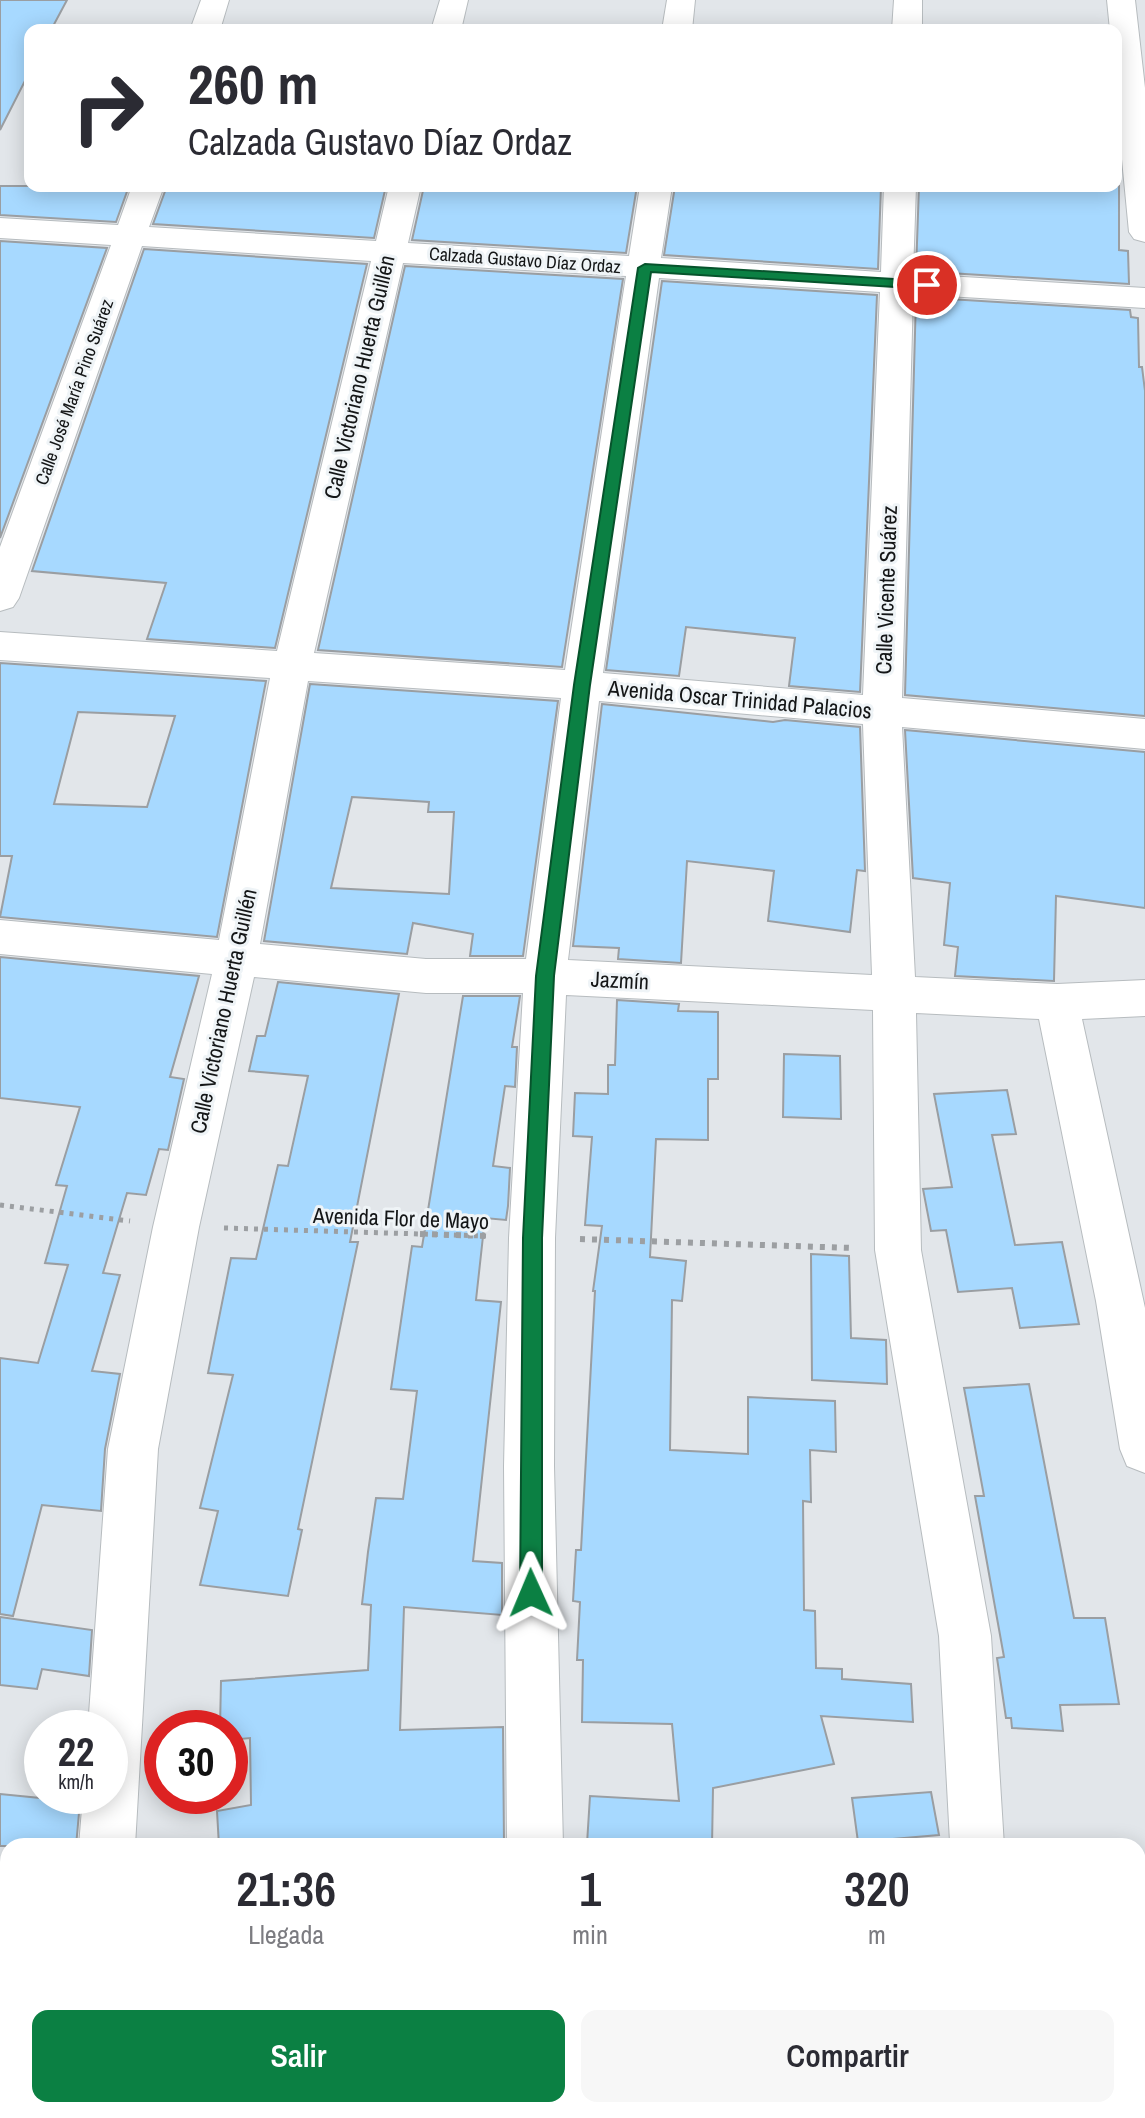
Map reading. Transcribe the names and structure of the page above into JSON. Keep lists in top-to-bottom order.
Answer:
{
  "streets": {
    "street": [
      "Calzada Gustavo Díaz Ordaz",
      "Calle Victoriano Huerta Guillén",
      "Calle José María Pino Suárez",
      "Calle Vicente Suárez",
      "Avenida Oscar Trinidad Palacios",
      "Jazmín"
    ],
    "path": ["Avenida Flor de Mayo"]
  },
  "crossings": [
    ["Calzada Gustavo Díaz Ordaz", "Calle Victoriano Huerta Guillén"],
    ["Calzada Gustavo Díaz Ordaz", "Calle José María Pino Suárez"],
    ["Calzada Gustavo Díaz Ordaz", "Calle Vicente Suárez"],
    ["Calle Victoriano Huerta Guillén", "Avenida Oscar Trinidad Palacios"],
    ["Calle Victoriano Huerta Guillén", "Jazmín"],
    ["Calle Victoriano Huerta Guillén", "Avenida Flor de Mayo"],
    ["Calle Vicente Suárez", "Avenida Oscar Trinidad Palacios"],
    ["Calle Vicente Suárez", "Jazmín"],
    ["Calle Vicente Suárez", "Avenida Flor de Mayo"]
  ],
  "page": {
    "turn": ["260 m", "Calzada Gustavo Díaz Ordaz"],
    "speed": "22 km/h",
    "limit": "30",
    "eta": [
      "21:36",
      "Llegada",
      "1",
      "min",
      "320",
      "m"
    ],
    "buttons": ["Salir", "Compartir"]
  }
}
